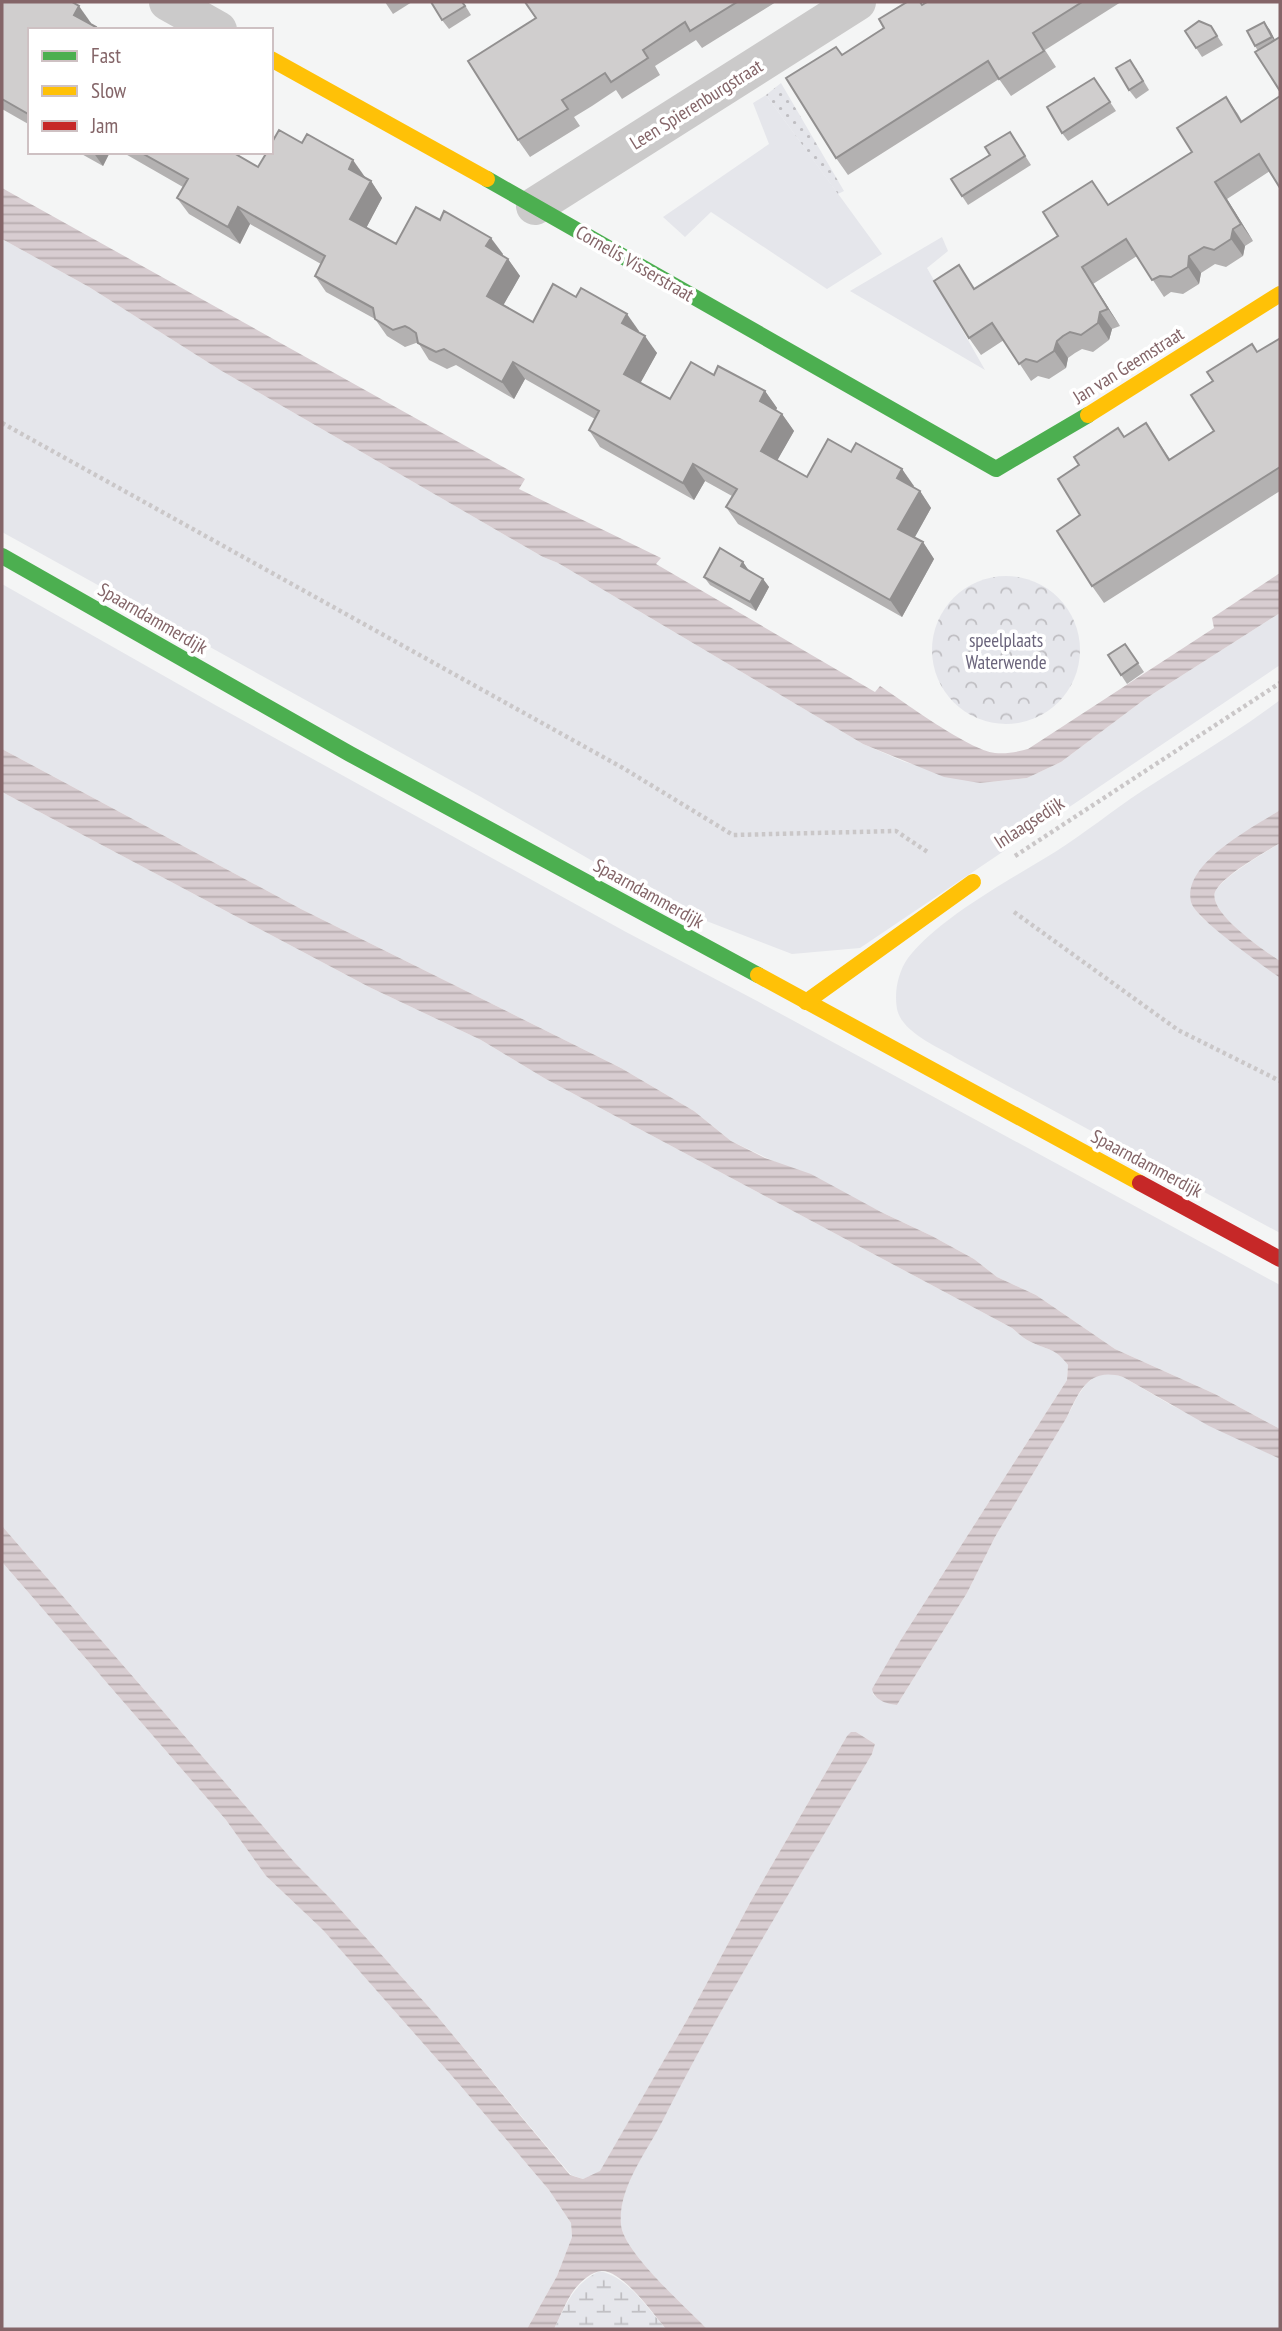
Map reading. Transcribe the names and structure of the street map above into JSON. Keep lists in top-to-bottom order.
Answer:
{
  "streets": {
    "street": [
      "Leen Spierenburgstraat",
      "Cornelis Visserstraat",
      "Jan van Geemstraat",
      "Spaarndammerdijk"
    ],
    "path": ["Inlaagsedijk"]
  },
  "crossings": [
    ["Leen Spierenburgstraat", "Cornelis Visserstraat"],
    ["Cornelis Visserstraat", "Jan van Geemstraat"]
  ],
  "parks": ["speelplaats Waterwende"],
  "legend": ["Fast", "Slow", "Jam"]
}
